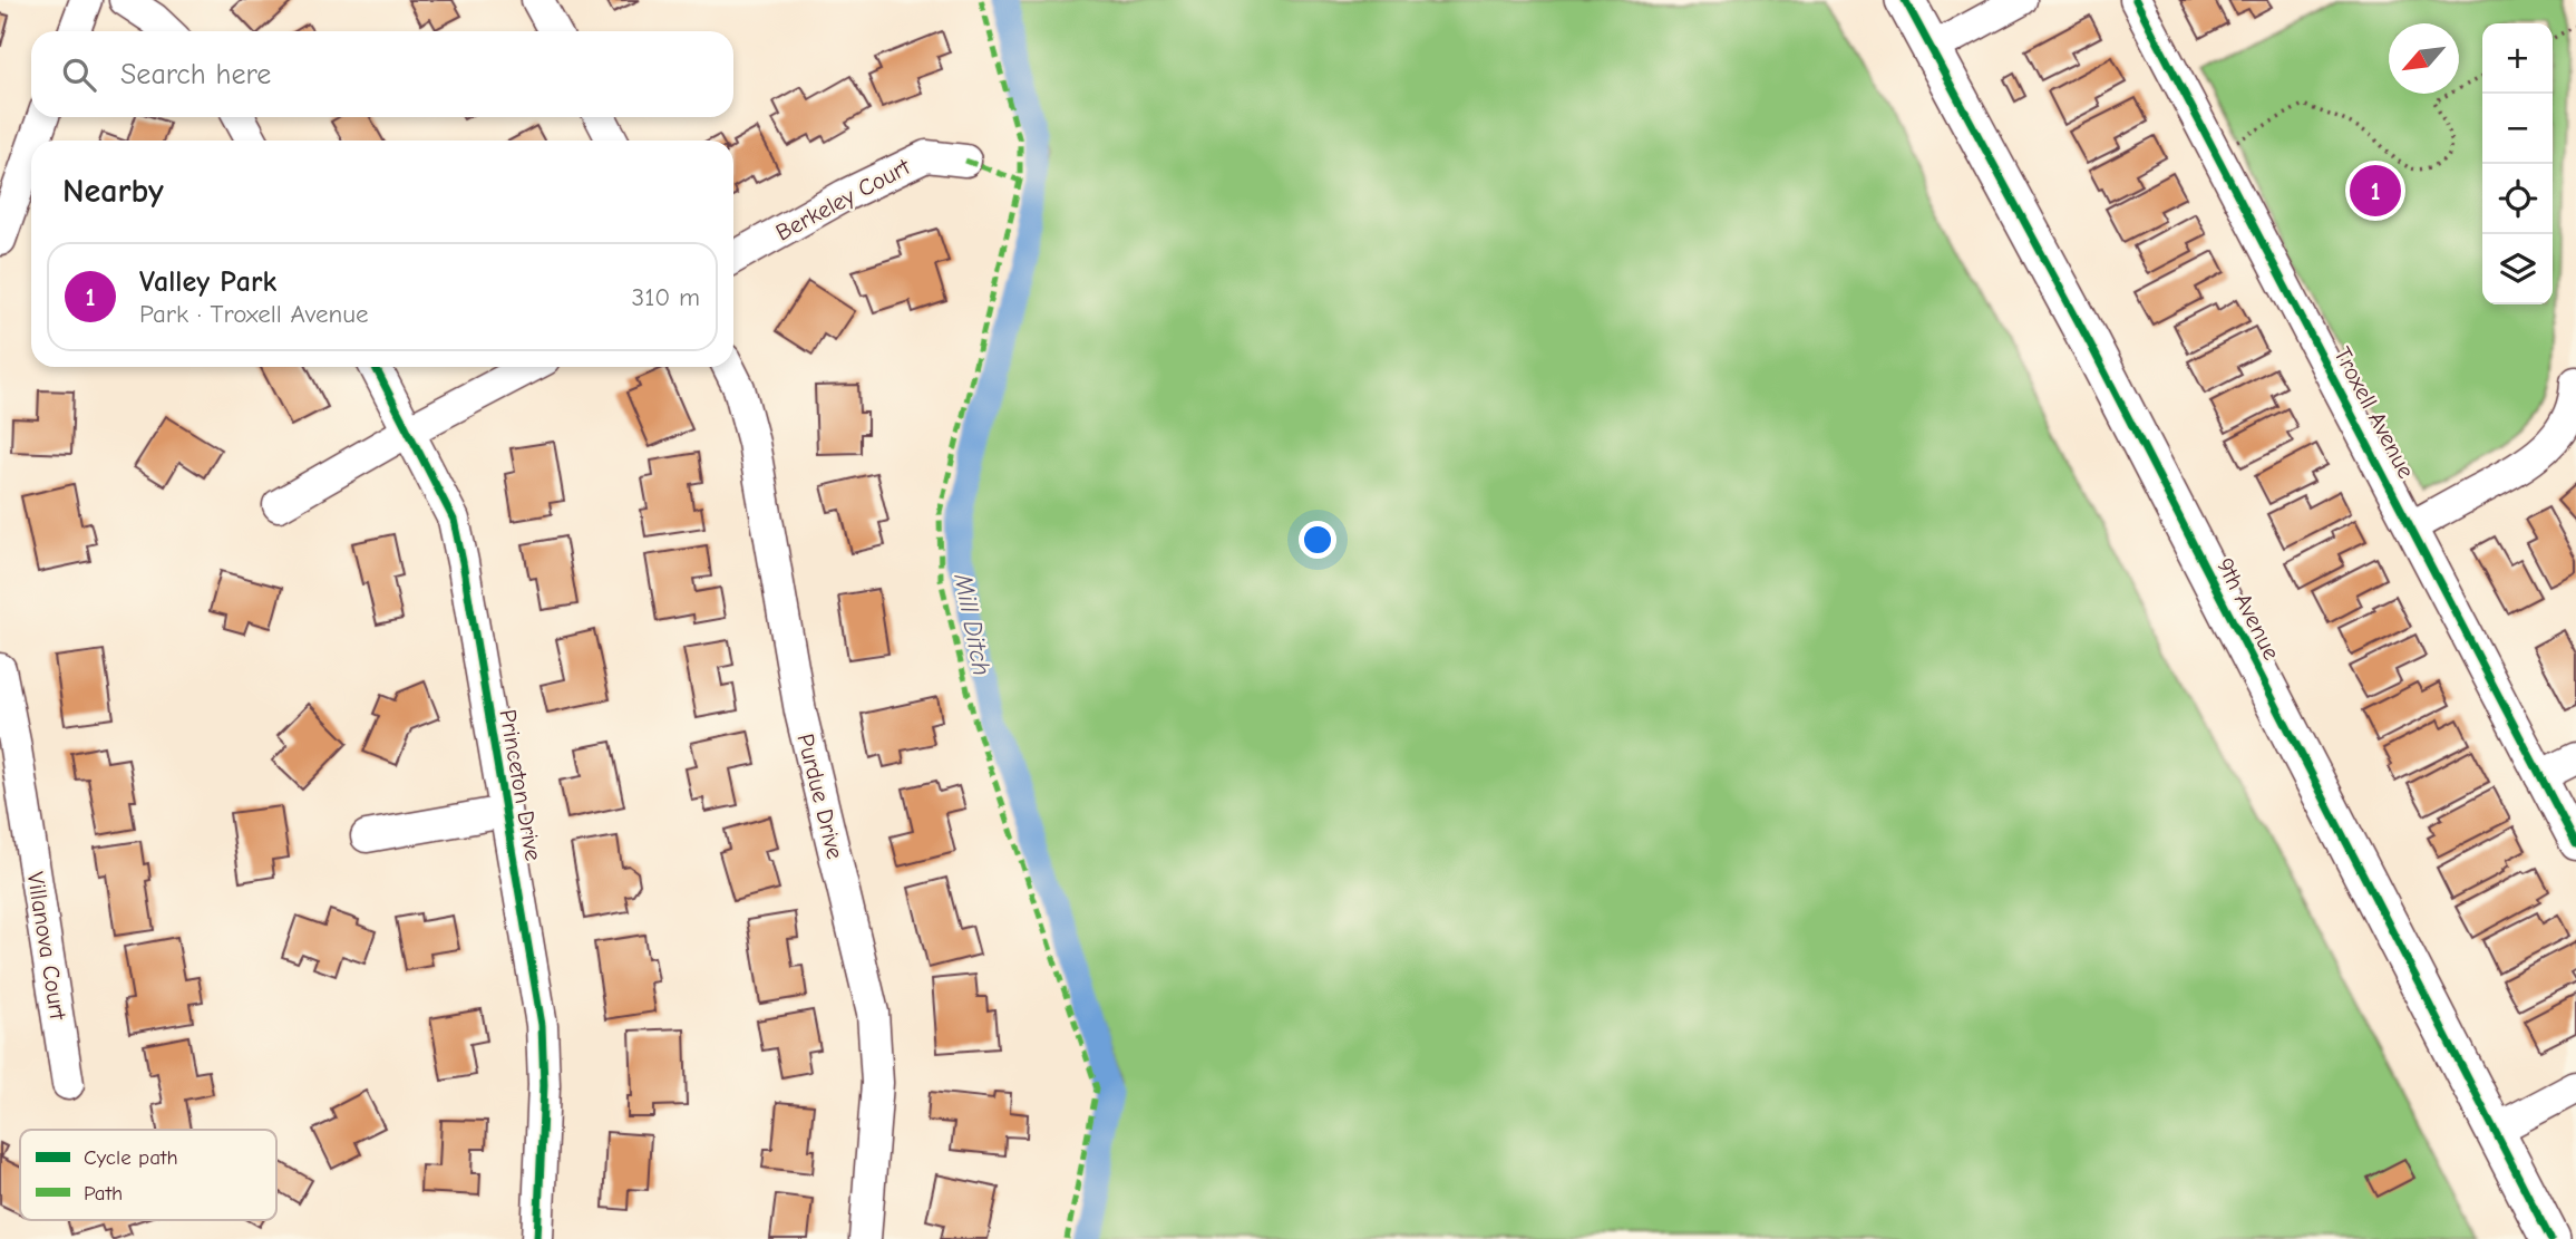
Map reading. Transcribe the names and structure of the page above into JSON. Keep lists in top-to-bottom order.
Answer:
{
  "streets": {
    "main road": ["9th Avenue"],
    "street": [
      "Berkeley Court",
      "Troxell Avenue",
      "Princeton Drive",
      "Purdue Drive",
      "Villanova Court"
    ]
  },
  "water": ["Mill Ditch"],
  "legend": ["Cycle path", "Path"],
  "north": "bottom left",
  "page": {
    "map_buttons": ["+", "−"],
    "search": "Search here",
    "heading": "Nearby",
    "pins": "1",
    "list": [
      {
        "mark": "1",
        "name": "Valley Park",
        "note": "Park · Troxell Avenue",
        "value": "310 m"
      }
    ]
  }
}
